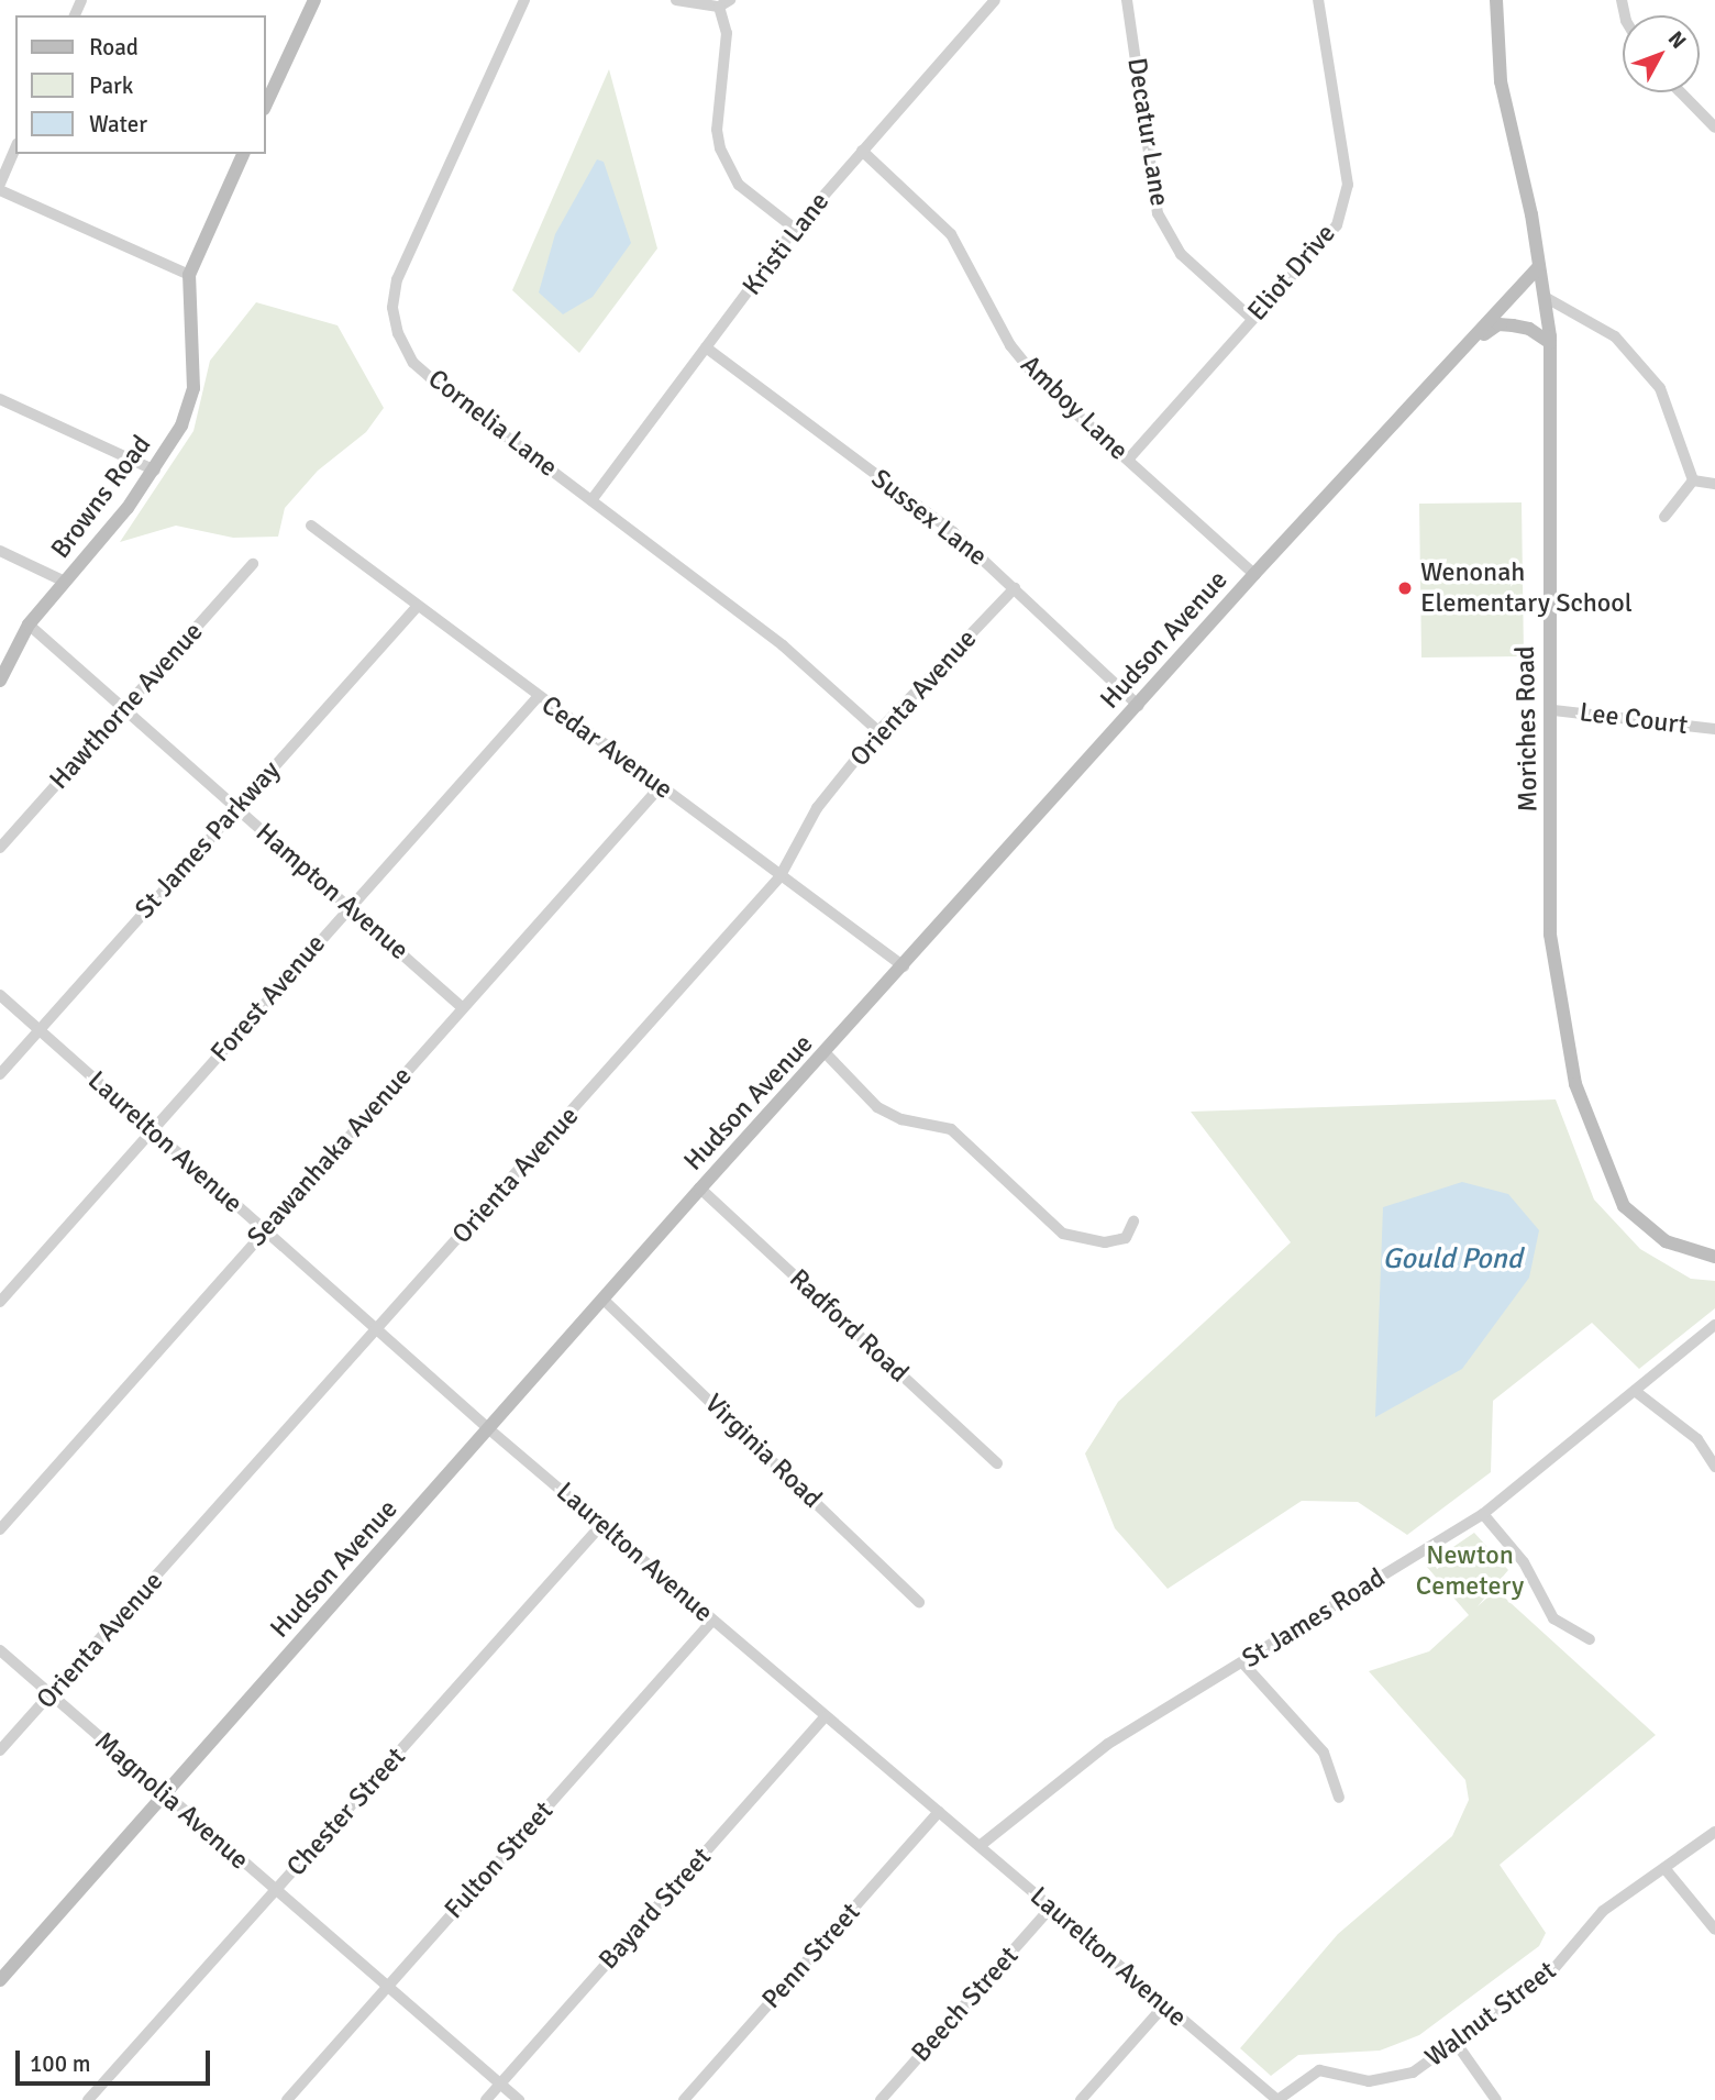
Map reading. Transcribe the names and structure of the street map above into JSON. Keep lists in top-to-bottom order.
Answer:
{
  "streets": {
    "street": [
      "Decatur Lane",
      "Kristi Lane",
      "Eliot Drive",
      "Amboy Lane",
      "Cornelia Lane",
      "Browns Road",
      "Sussex Lane",
      "Hudson Avenue",
      "Orienta Avenue",
      "Hawthorne Avenue",
      "Lee Court",
      "Moriches Road",
      "Cedar Avenue",
      "St James Parkway",
      "Hampton Avenue",
      "Forest Avenue",
      "Laurelton Avenue",
      "Seawanhaka Avenue",
      "Radford Road",
      "Virginia Road",
      "St James Road",
      "Magnolia Avenue",
      "Chester Street",
      "Fulton Street",
      "Bayard Street",
      "Penn Street",
      "Beech Street",
      "Walnut Street"
    ]
  },
  "crossings": [
    ["Decatur Lane", "Eliot Drive"],
    ["Kristi Lane", "Amboy Lane"],
    ["Kristi Lane", "Cornelia Lane"],
    ["Kristi Lane", "Sussex Lane"],
    ["Eliot Drive", "Amboy Lane"],
    ["Amboy Lane", "Hudson Avenue"],
    ["Cornelia Lane", "Orienta Avenue"],
    ["Browns Road", "Hampton Avenue"],
    ["Sussex Lane", "Hudson Avenue"],
    ["Sussex Lane", "Orienta Avenue"],
    ["Hudson Avenue", "Moriches Road"],
    ["Hudson Avenue", "Cedar Avenue"],
    ["Hudson Avenue", "Laurelton Avenue"],
    ["Hudson Avenue", "Radford Road"],
    ["Hudson Avenue", "Virginia Road"],
    ["Hudson Avenue", "Magnolia Avenue"],
    ["Orienta Avenue", "Cedar Avenue"],
    ["Orienta Avenue", "Laurelton Avenue"],
    ["Orienta Avenue", "Magnolia Avenue"],
    ["Hawthorne Avenue", "Hampton Avenue"],
    ["Lee Court", "Moriches Road"],
    ["Cedar Avenue", "St James Parkway"],
    ["Cedar Avenue", "Forest Avenue"],
    ["Cedar Avenue", "Seawanhaka Avenue"],
    ["St James Parkway", "Hampton Avenue"],
    ["St James Parkway", "Laurelton Avenue"],
    ["Hampton Avenue", "Forest Avenue"],
    ["Hampton Avenue", "Seawanhaka Avenue"],
    ["Forest Avenue", "Laurelton Avenue"],
    ["Laurelton Avenue", "Seawanhaka Avenue"],
    ["Laurelton Avenue", "St James Road"],
    ["Laurelton Avenue", "Chester Street"],
    ["Laurelton Avenue", "Fulton Street"],
    ["Laurelton Avenue", "Bayard Street"],
    ["Laurelton Avenue", "Penn Street"],
    ["Laurelton Avenue", "Beech Street"],
    ["Laurelton Avenue", "Walnut Street"],
    ["Magnolia Avenue", "Chester Street"],
    ["Magnolia Avenue", "Fulton Street"],
    ["Magnolia Avenue", "Bayard Street"]
  ],
  "water": ["Gould Pond"],
  "parks": ["Newton Cemetery"],
  "places": ["Wenonah Elementary School"],
  "legend": ["Road", "Park", "Water"],
  "scale_bar": "100 m",
  "north": "top right"
}
